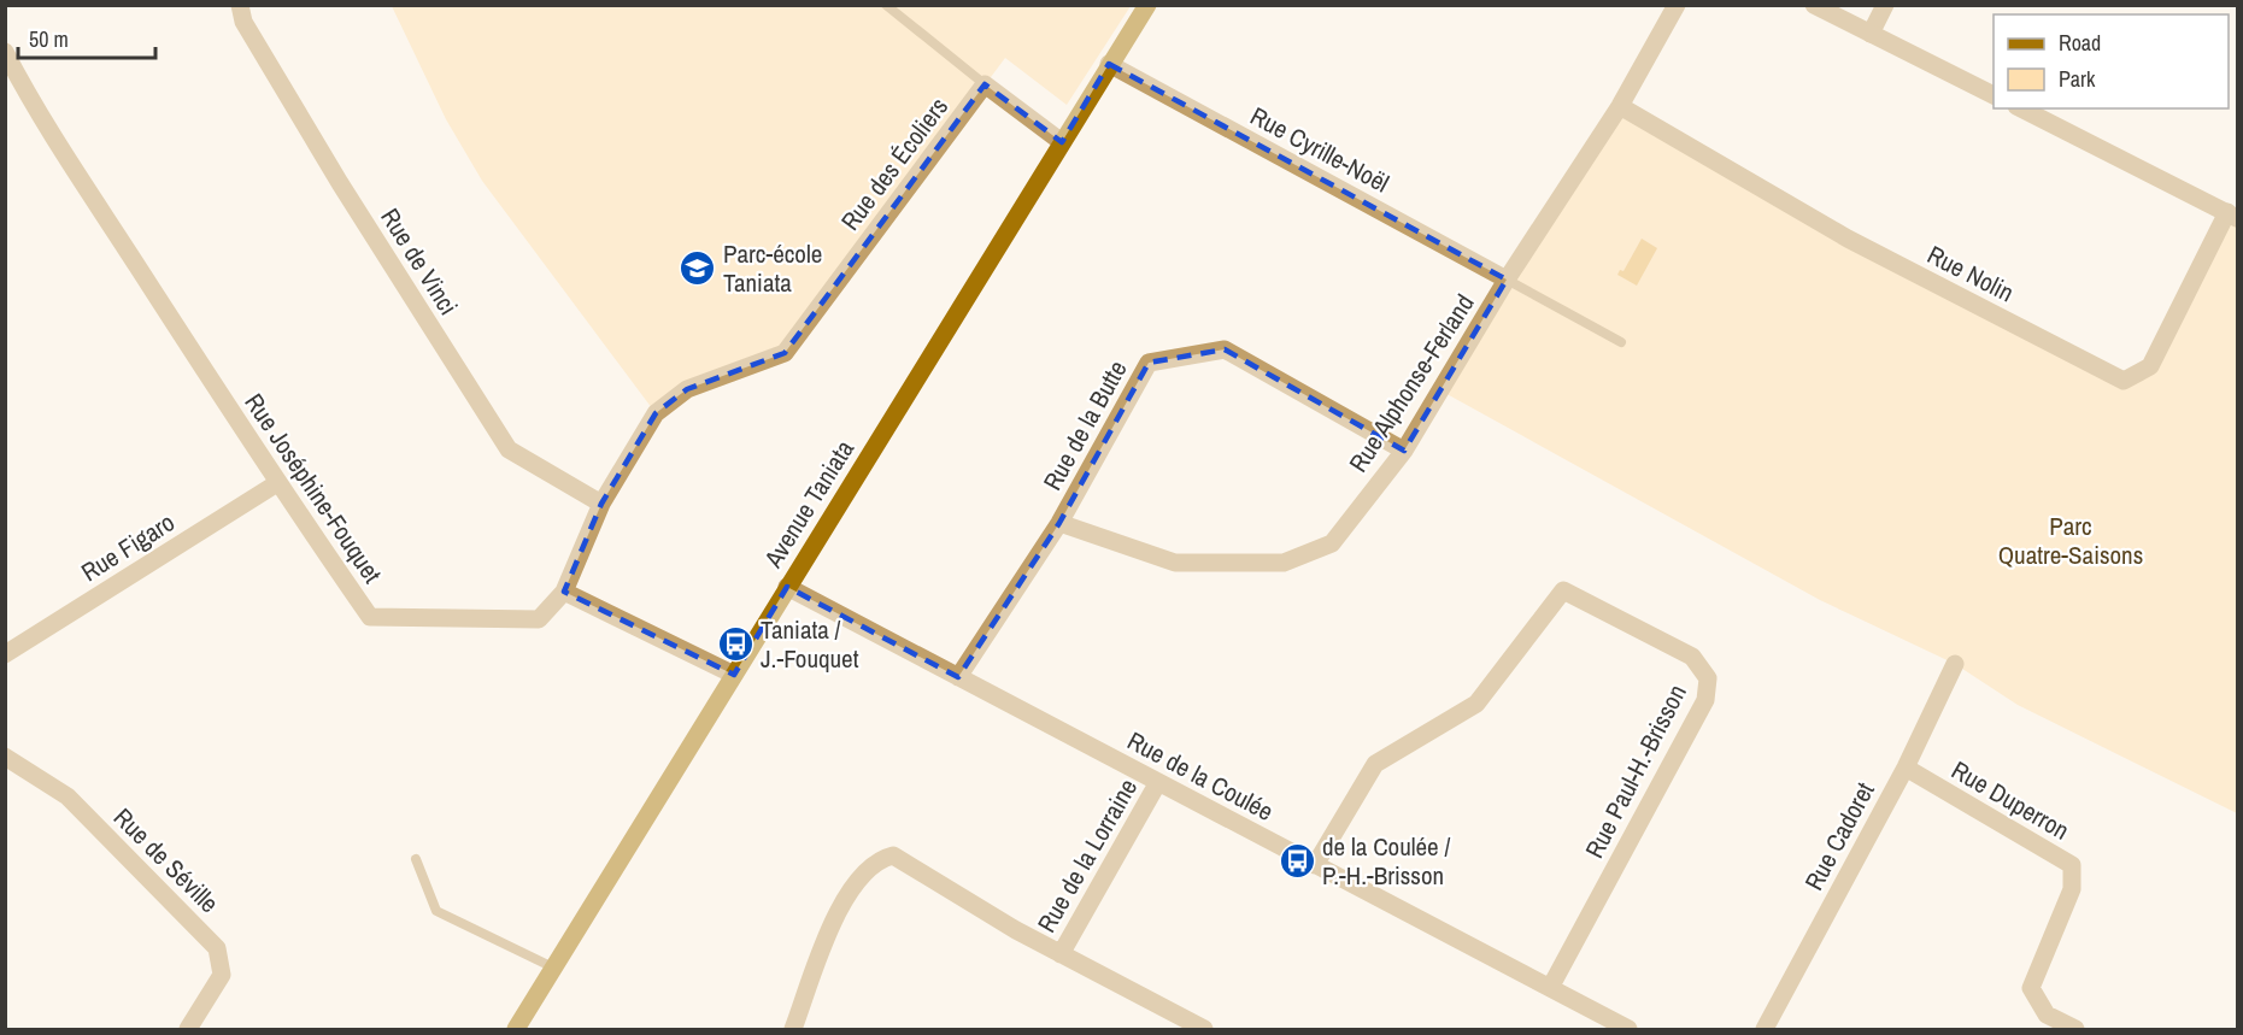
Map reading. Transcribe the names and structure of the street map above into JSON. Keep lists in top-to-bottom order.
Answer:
{
  "streets": {
    "main road": ["Avenue Taniata"],
    "street": [
      "Rue Cyrille-Noël",
      "Rue des Écoliers",
      "Rue de Vinci",
      "Rue Nolin",
      "Rue Alphonse-Ferland",
      "Rue de la Butte",
      "Rue Joséphine-Fouquet",
      "Rue Figaro",
      "Rue Paul-H.-Brisson",
      "Rue de la Coulée",
      "Rue Duperron",
      "Rue Cadoret",
      "Rue de la Lorraine",
      "Rue de Séville"
    ]
  },
  "crossings": [
    ["Rue Cyrille-Noël", "Rue Alphonse-Ferland"],
    ["Rue Cyrille-Noël", "Avenue Taniata"],
    ["Rue des Écoliers", "Rue de Vinci"],
    ["Rue des Écoliers", "Rue Joséphine-Fouquet"],
    ["Rue Nolin", "Rue Alphonse-Ferland"],
    ["Rue Alphonse-Ferland", "Rue de la Butte"],
    ["Rue de la Butte", "Rue de la Coulée"],
    ["Rue Joséphine-Fouquet", "Rue Figaro"],
    ["Avenue Taniata", "Rue de la Coulée"],
    ["Rue Paul-H.-Brisson", "Rue de la Coulée"],
    ["Rue de la Coulée", "Rue de la Lorraine"],
    ["Rue Duperron", "Rue Cadoret"]
  ],
  "parks": ["Parc Quatre-Saisons"],
  "places": {
    "school or university": ["Parc-école Taniata"],
    "bus stop": ["Taniata / J.-Fouquet", "de la Coulée / P.-H.-Brisson"]
  },
  "legend": ["Road", "Park"],
  "scale_bar": "50 m"
}
